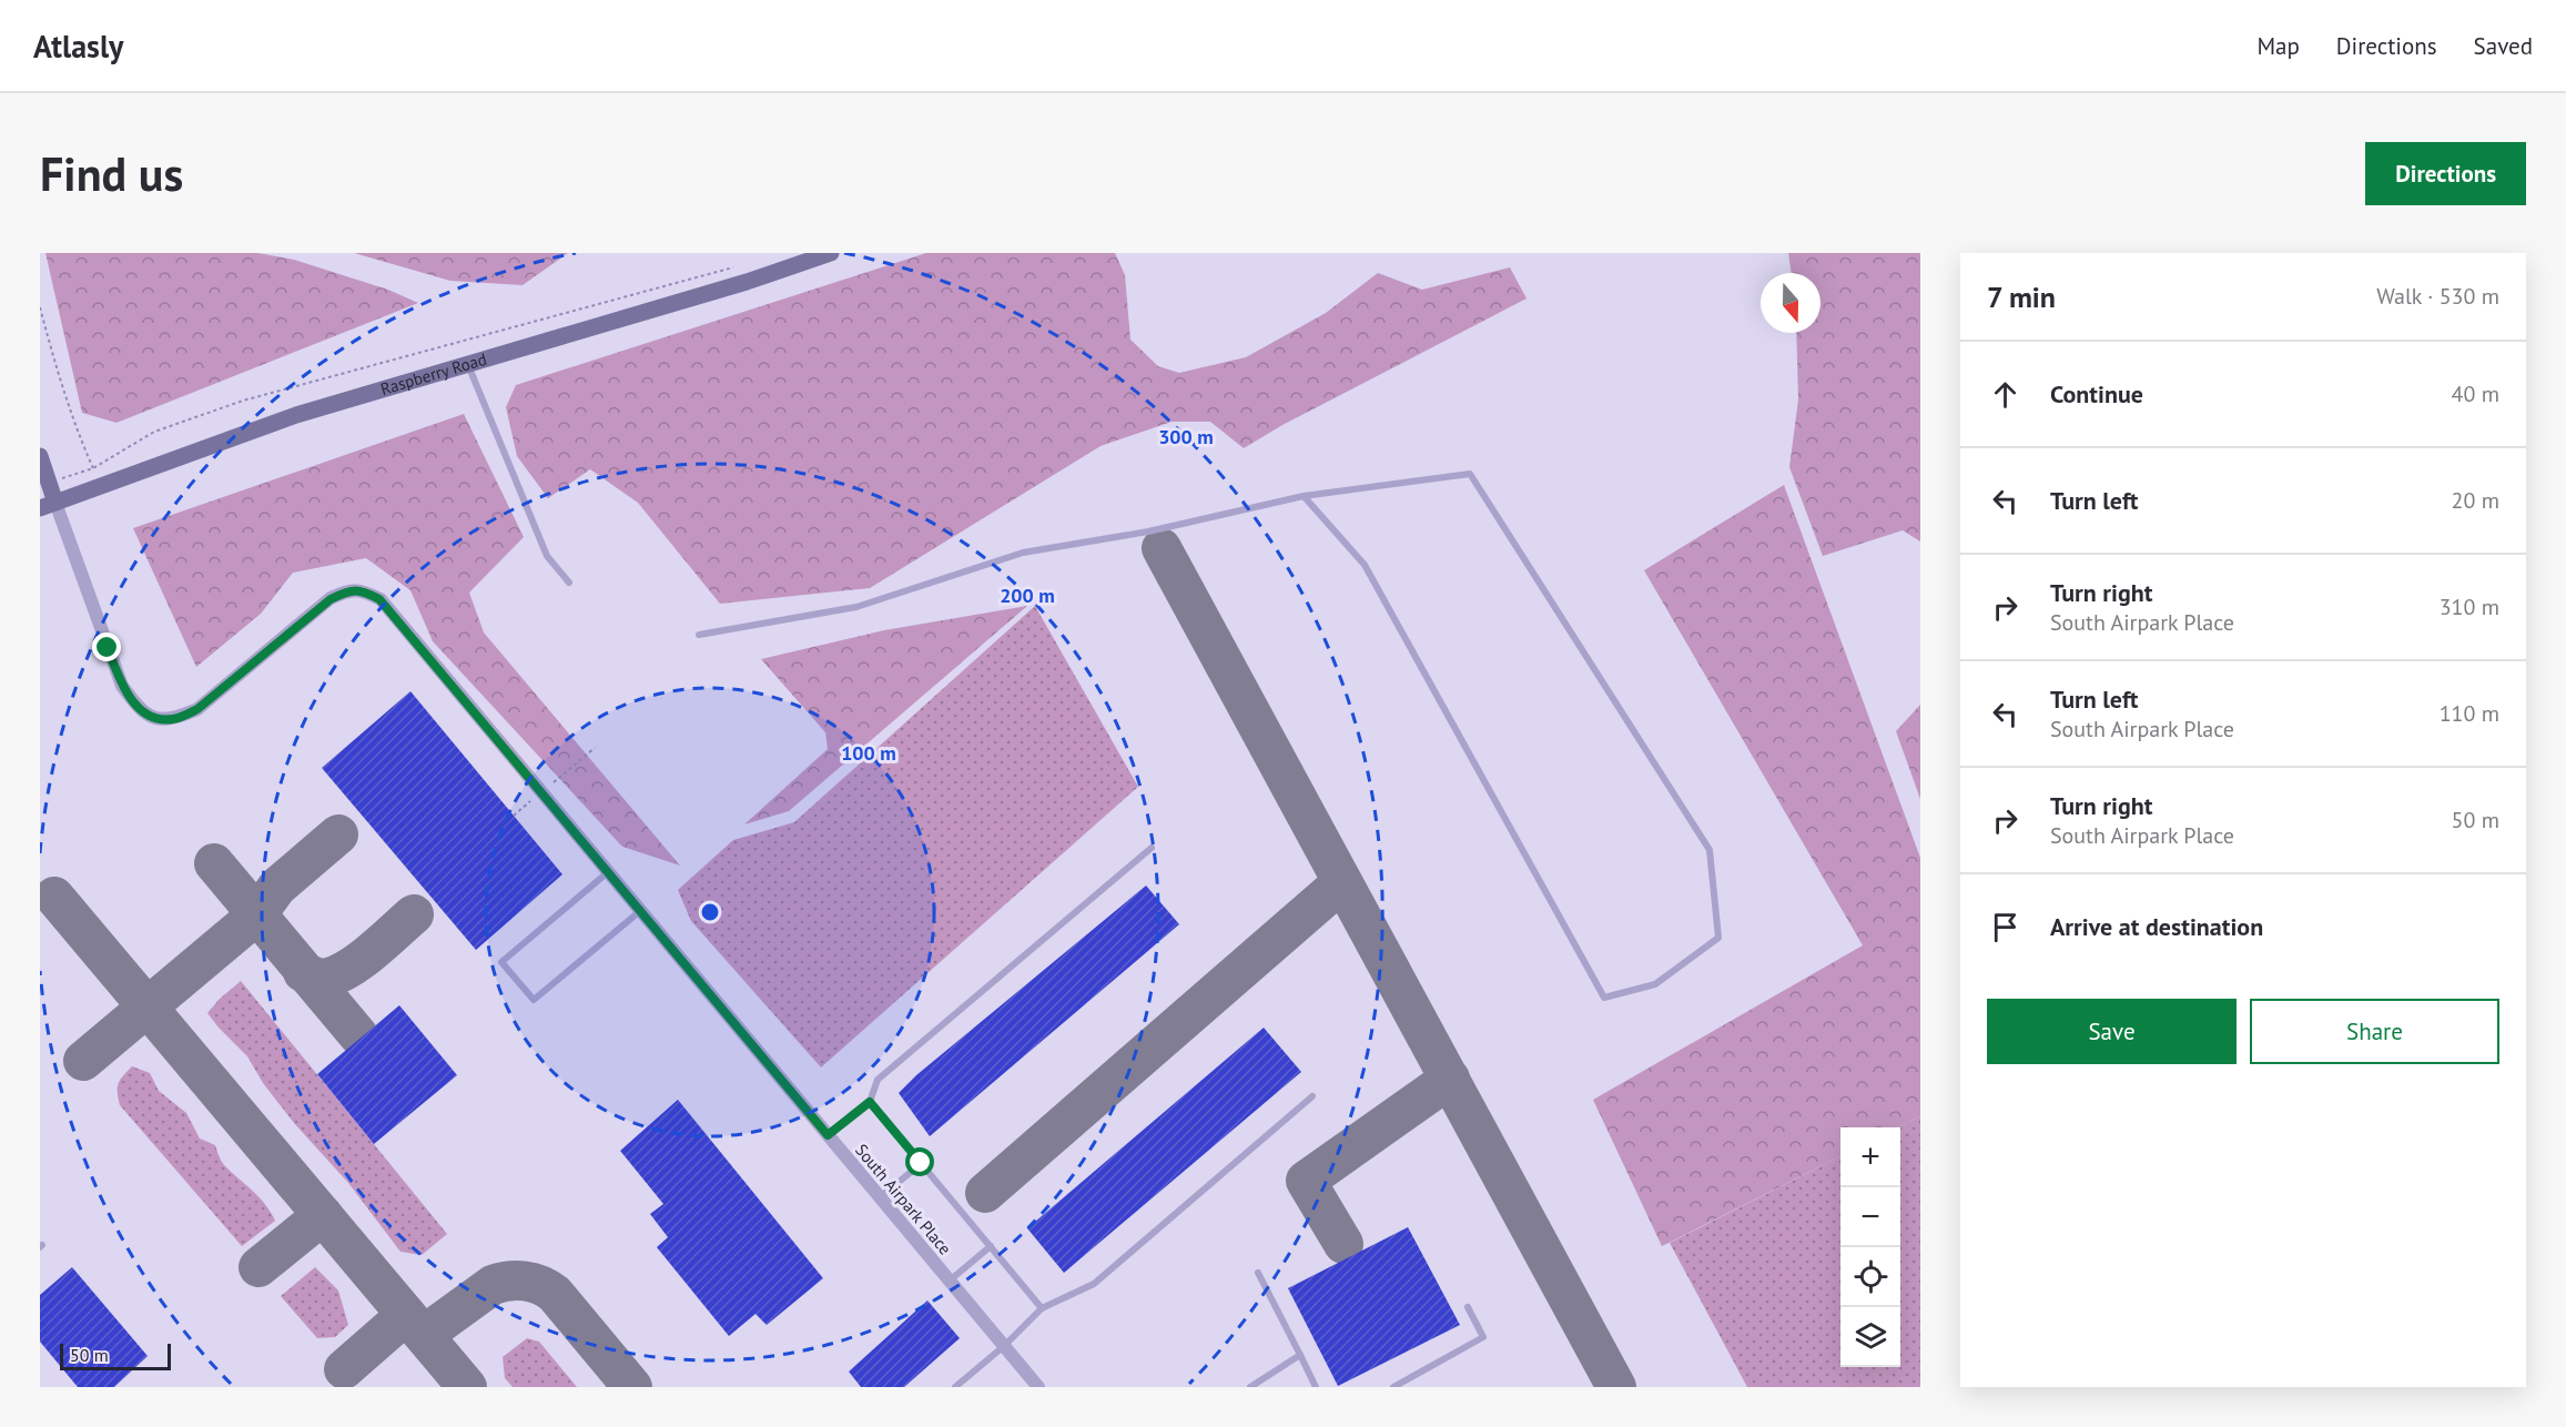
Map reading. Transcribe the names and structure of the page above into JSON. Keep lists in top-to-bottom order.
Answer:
{
  "streets": {
    "street": ["Raspberry Road", "South Airpark Place"]
  },
  "crossings": [
    ["Raspberry Road", "South Airpark Place"]
  ],
  "scale_bar": "50 m",
  "north": "bottom",
  "page": {
    "header": "Atlasly",
    "nav": ["Map", "Directions", "Saved"],
    "buttons": [
      "Directions",
      ["Save", "Share"]
    ],
    "title": "Find us",
    "heading": ["7 min", "Walk · 530 m"],
    "list": [
      ["Continue", "40 m"],
      ["Turn left", "20 m"],
      ["Turn right", "South Airpark Place", "310 m"],
      ["Turn left", "South Airpark Place", "110 m"],
      ["Turn right", "South Airpark Place", "50 m"],
      "Arrive at destination"
    ],
    "map_buttons": ["+", "−"],
    "scale": "50 m"
  },
  "rings": ["300 m", "200 m", "100 m"]
}
